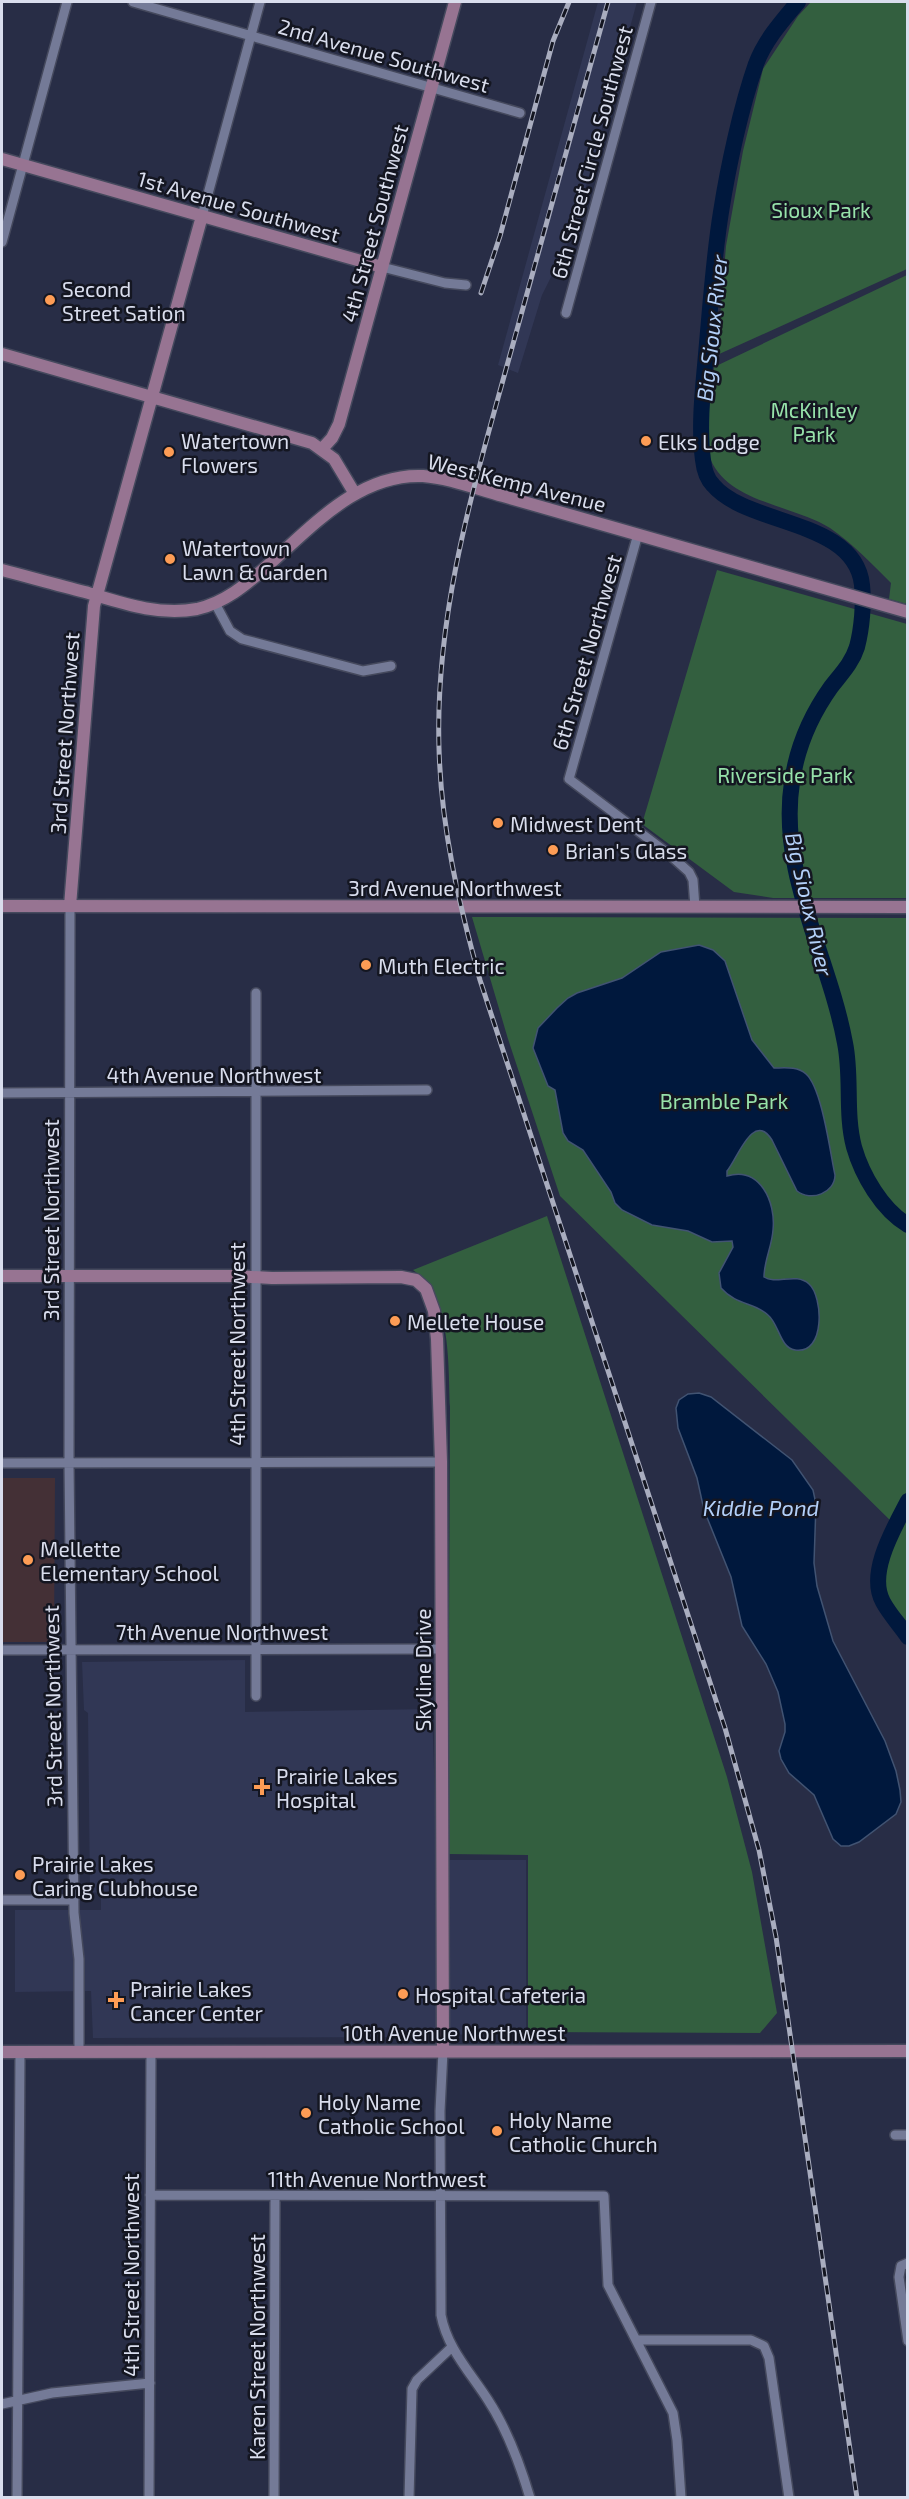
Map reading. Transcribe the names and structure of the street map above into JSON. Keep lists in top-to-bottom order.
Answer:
{
  "streets": {
    "street": [
      "2nd Avenue Southwest",
      "6th Street Circle Southwest",
      "1st Avenue Southwest",
      "4th Street Southwest",
      "West Kemp Avenue",
      "6th Street Northwest",
      "3rd Street Northwest",
      "3rd Avenue Northwest",
      "4th Avenue Northwest",
      "4th Street Northwest",
      "7th Avenue Northwest",
      "Skyline Drive",
      "10th Avenue Northwest",
      "11th Avenue Northwest",
      "Karen Street Northwest"
    ]
  },
  "crossings": [
    ["2nd Avenue Southwest", "4th Street Southwest"],
    ["1st Avenue Southwest", "4th Street Southwest"],
    ["1st Avenue Southwest", "3rd Street Northwest"],
    ["West Kemp Avenue", "6th Street Northwest"],
    ["6th Street Northwest", "3rd Avenue Northwest"],
    ["3rd Street Northwest", "3rd Avenue Northwest"],
    ["3rd Street Northwest", "4th Avenue Northwest"],
    ["3rd Street Northwest", "7th Avenue Northwest"],
    ["3rd Street Northwest", "10th Avenue Northwest"],
    ["4th Avenue Northwest", "4th Street Northwest"],
    ["4th Street Northwest", "7th Avenue Northwest"],
    ["4th Street Northwest", "Skyline Drive"],
    ["4th Street Northwest", "10th Avenue Northwest"],
    ["4th Street Northwest", "11th Avenue Northwest"],
    ["7th Avenue Northwest", "Skyline Drive"],
    ["Skyline Drive", "10th Avenue Northwest"],
    ["11th Avenue Northwest", "Karen Street Northwest"]
  ],
  "water": ["Big Sioux River", "Kiddie Pond"],
  "parks": [
    "Sioux Park",
    "McKinley Park",
    "Riverside Park",
    "Bramble Park"
  ],
  "places": {
    "other": [
      "Second Street Sation",
      "Elks Lodge",
      "Watertown Flowers",
      "Watertown Lawn & Garden",
      "Midwest Dent",
      "Brian's Glass",
      "Muth Electric",
      "Mellete House",
      "Mellette Elementary School",
      "Prairie Lakes Caring Clubhouse",
      "Hospital Cafeteria",
      "Holy Name Catholic School",
      "Holy Name Catholic Church"
    ],
    "health": ["Prairie Lakes Hospital", "Prairie Lakes Cancer Center"]
  }
}
